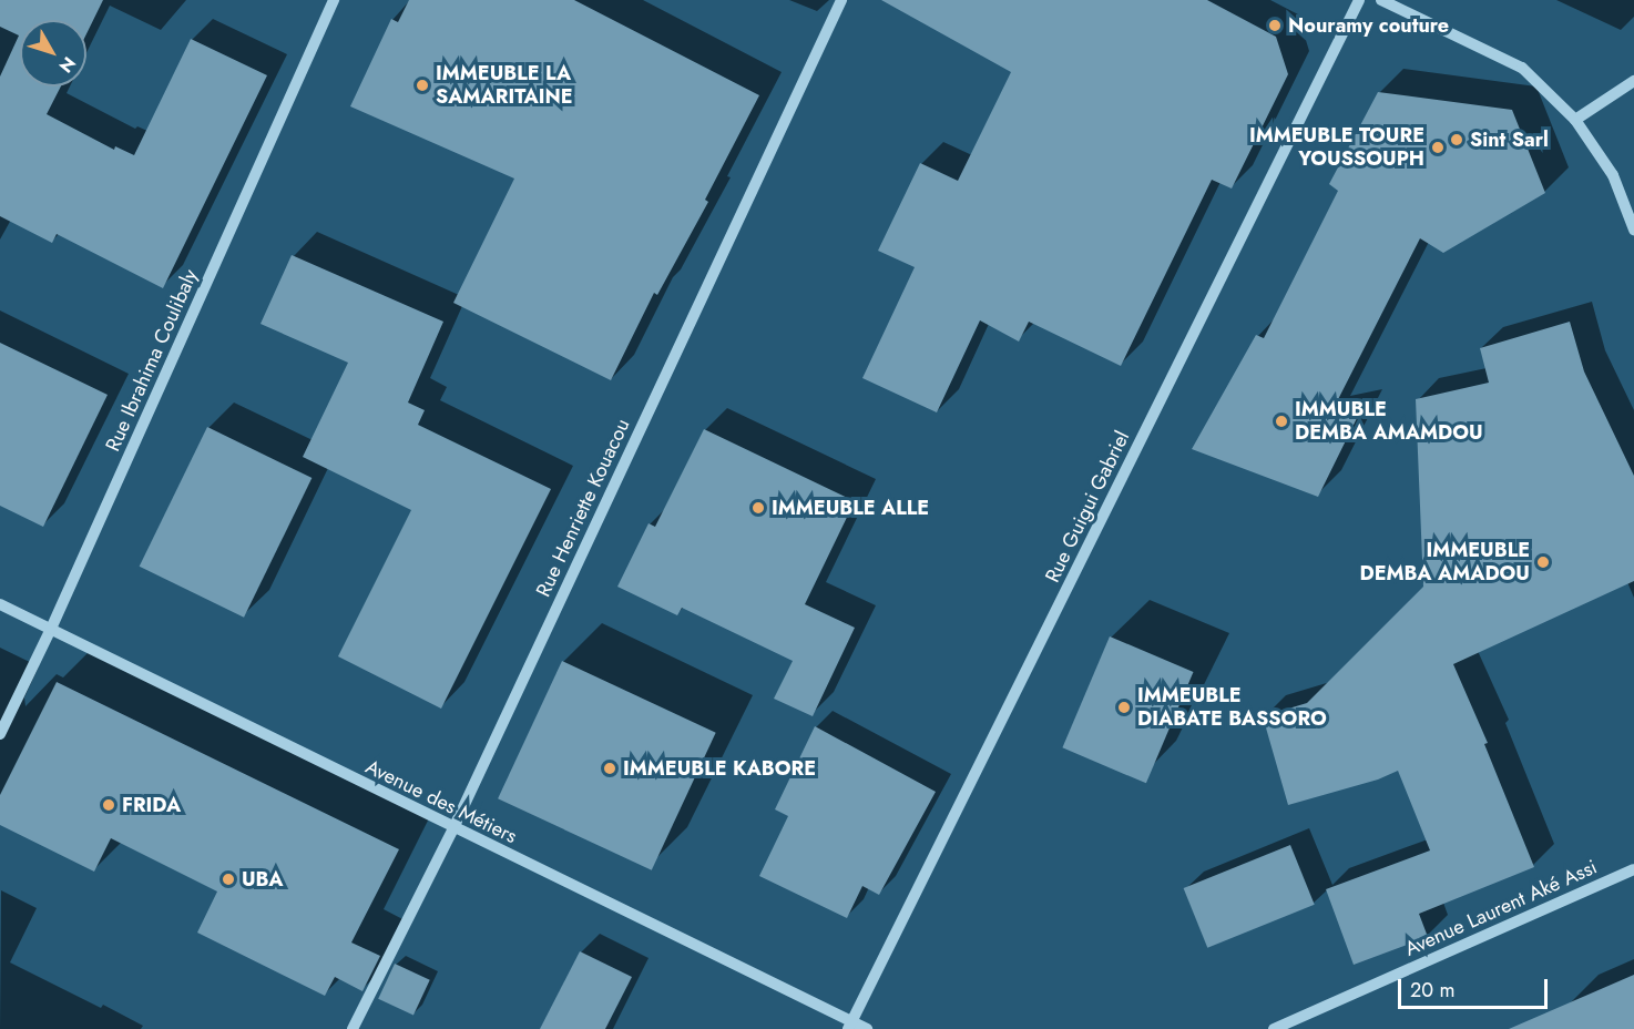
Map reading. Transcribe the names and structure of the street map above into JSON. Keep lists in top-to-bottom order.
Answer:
{
  "streets": {
    "street": [
      "Rue Ibrahima Coulibaly",
      "Rue Guigui Gabriel",
      "Rue Henriette Kouacou",
      "Avenue des Métiers",
      "Avenue Laurent Aké Assi"
    ]
  },
  "crossings": [
    ["Rue Ibrahima Coulibaly", "Avenue des Métiers"],
    ["Rue Guigui Gabriel", "Avenue des Métiers"],
    ["Rue Henriette Kouacou", "Avenue des Métiers"]
  ],
  "places": [
    "Nouramy couture",
    "IMMEUBLE LA SAMARITAINE",
    "Sint Sarl",
    "IMMEUBLE TOURE YOUSSOUPH",
    "IMMUBLE DEMBA AMAMDOU",
    "IMMEUBLE ALLE",
    "IMMEUBLE DEMBA AMADOU",
    "IMMEUBLE DIABATE BASSORO",
    "IMMEUBLE KABORE",
    "FRIDA",
    "UBA"
  ],
  "scale_bar": "20 m",
  "north": "bottom right"
}
